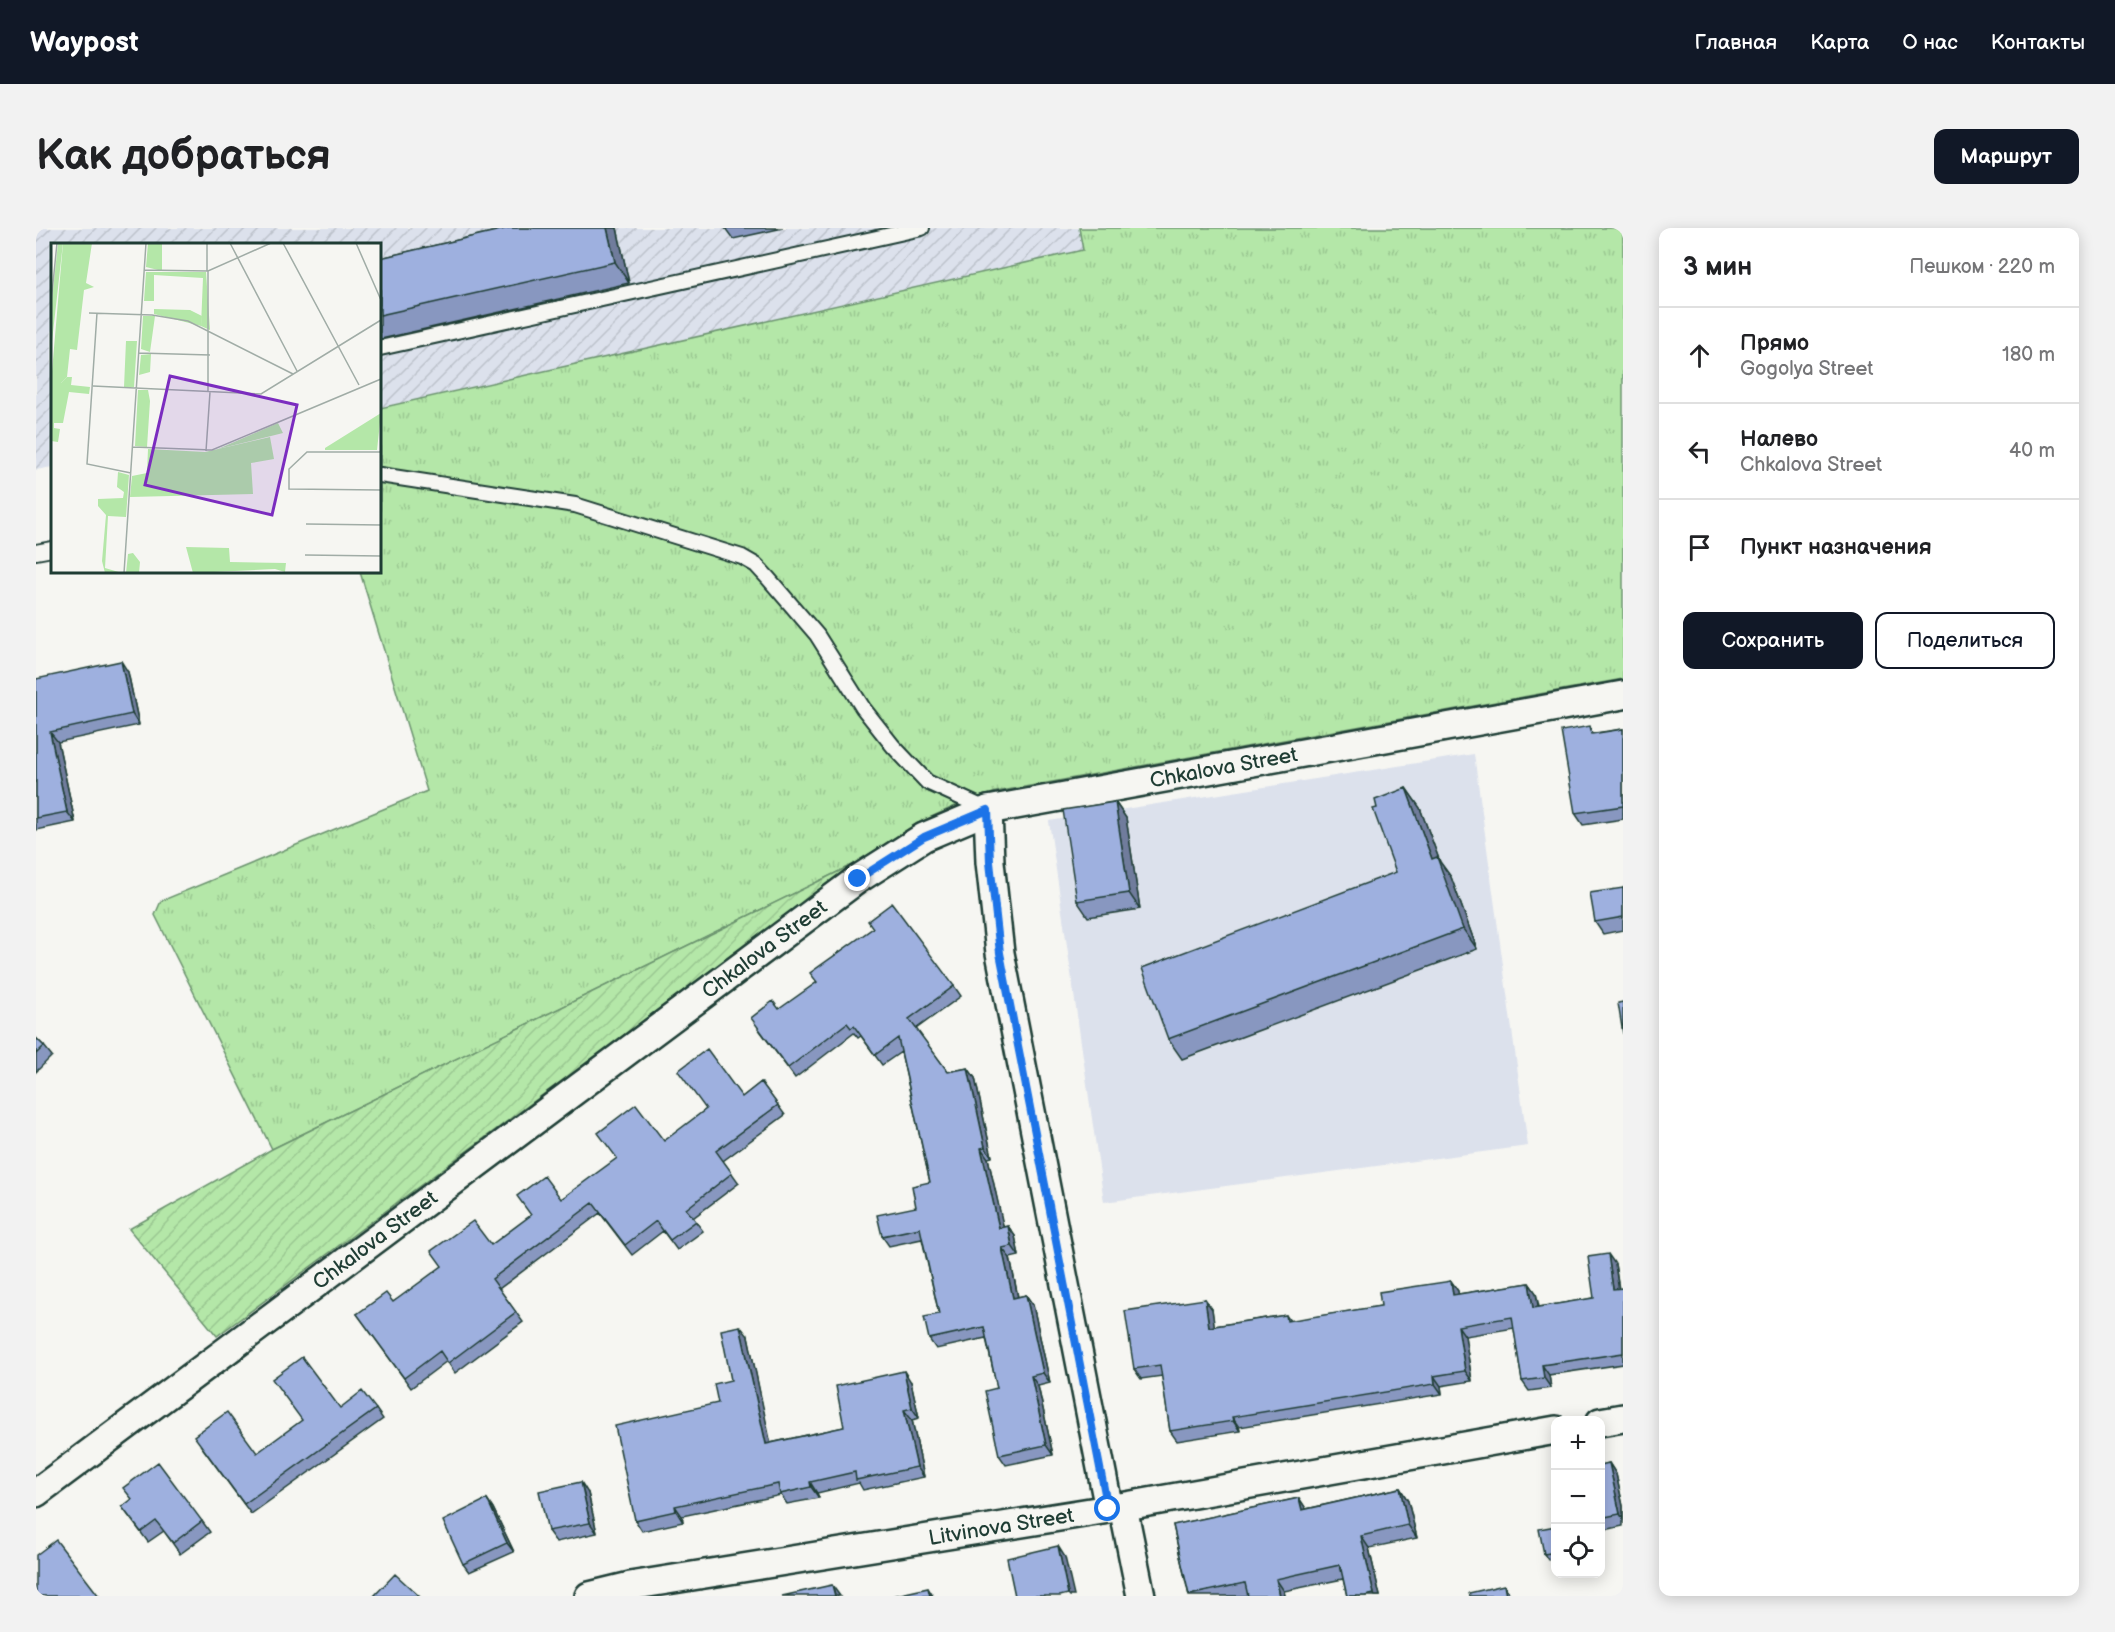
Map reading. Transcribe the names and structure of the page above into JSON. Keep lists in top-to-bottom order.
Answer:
{
  "streets": {
    "street": ["Chkalova Street", "Litvinova Street"]
  },
  "page": {
    "header": "Waypost",
    "nav": [
      "Главная",
      "Карта",
      "О нас",
      "Контакты"
    ],
    "buttons": [
      "Маршрут",
      ["Сохранить", "Поделиться"]
    ],
    "title": "Как добраться",
    "heading": ["3 мин", "Пешком · 220 m"],
    "list": [
      ["Прямо", "Gogolya Street", "180 m"],
      ["Налево", "Chkalova Street", "40 m"],
      "Пункт назначения"
    ],
    "map_buttons": ["+", "−"]
  }
}
